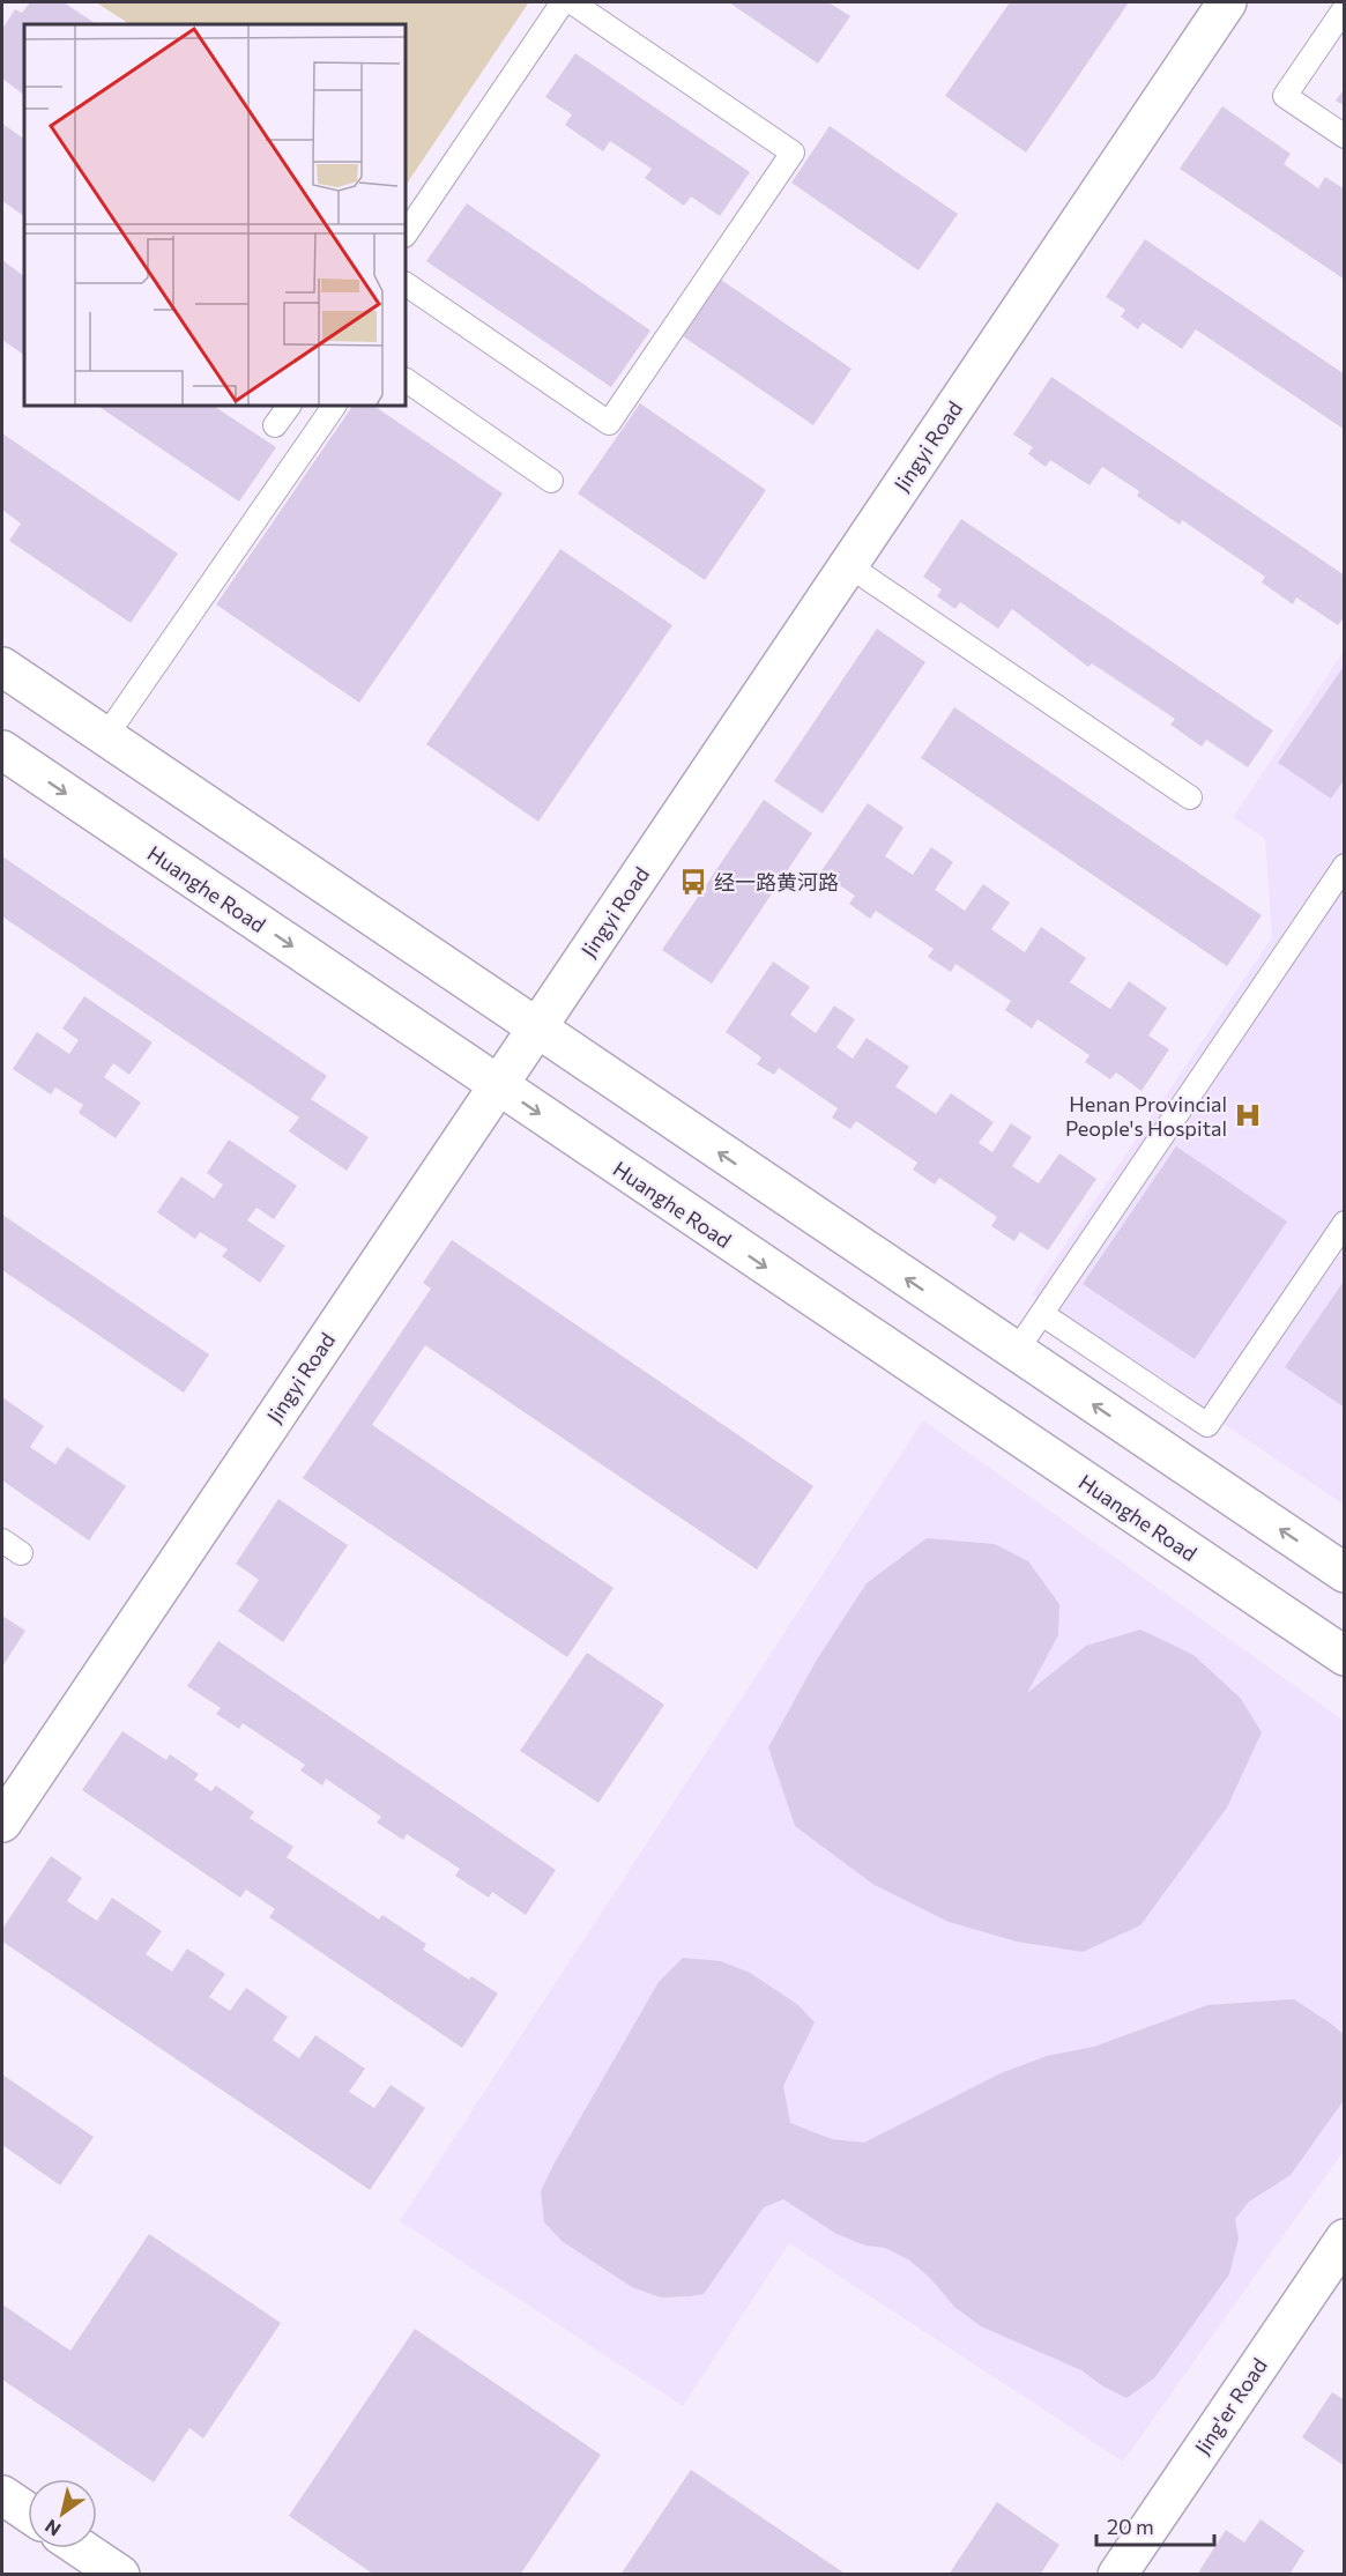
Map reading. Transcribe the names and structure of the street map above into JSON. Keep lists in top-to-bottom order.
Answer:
{
  "streets": {
    "main road": ["Jingyi Road", "Huanghe Road", "Jing'er Road"]
  },
  "crossings": [
    ["Jingyi Road", "Huanghe Road"]
  ],
  "places": {
    "bus stop": ["经一路黄河路"],
    "hospital": ["Henan Provincial People's Hospital"]
  },
  "scale_bar": "20 m",
  "north": "bottom left"
}
